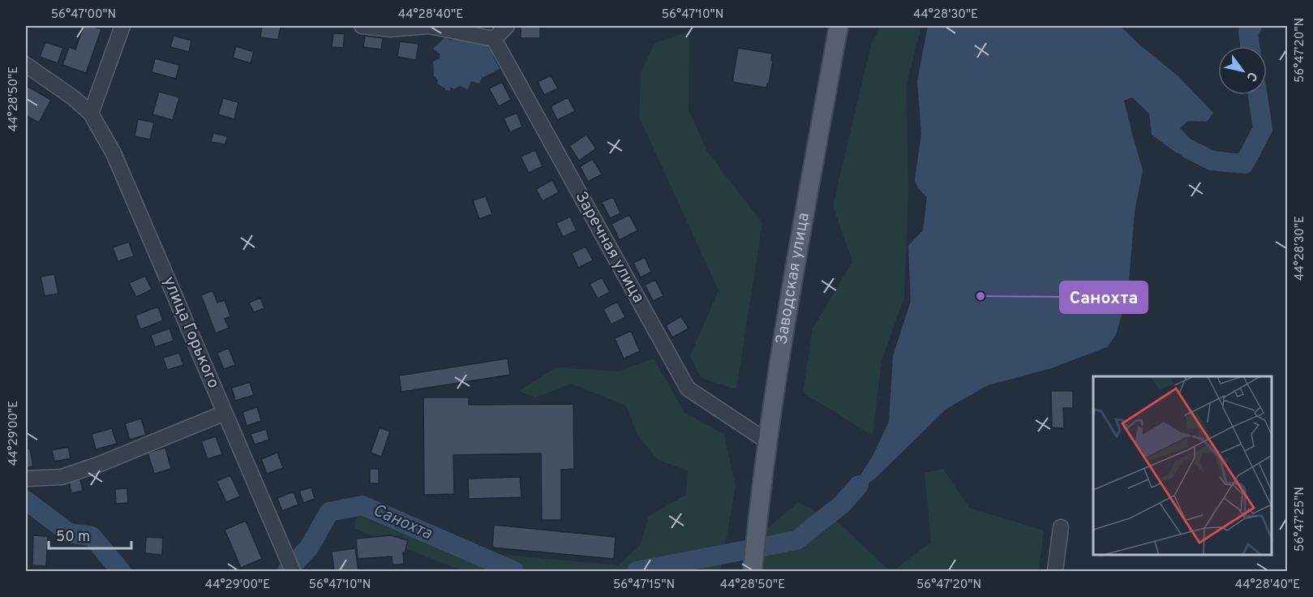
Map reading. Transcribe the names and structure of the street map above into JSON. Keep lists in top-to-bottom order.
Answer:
{
  "streets": {
    "main road": ["Заводская улица"],
    "street": ["Заречная улица", "улица Горького"]
  },
  "crossings": [
    ["Заречная улица", "Заводская улица"]
  ],
  "water": ["Санохта"],
  "places": ["Санохта"],
  "scale_bar": "50 m",
  "north": "bottom right",
  "coordinates": [
    "56°47'00\"N",
    "44°28'40\"E",
    "56°47'10\"N",
    "44°28'30\"E",
    "56°47'20\"N",
    "44°28'50\"E",
    "44°29'00\"E",
    "56°47'25\"N",
    "56°47'15\"N"
  ]
}
